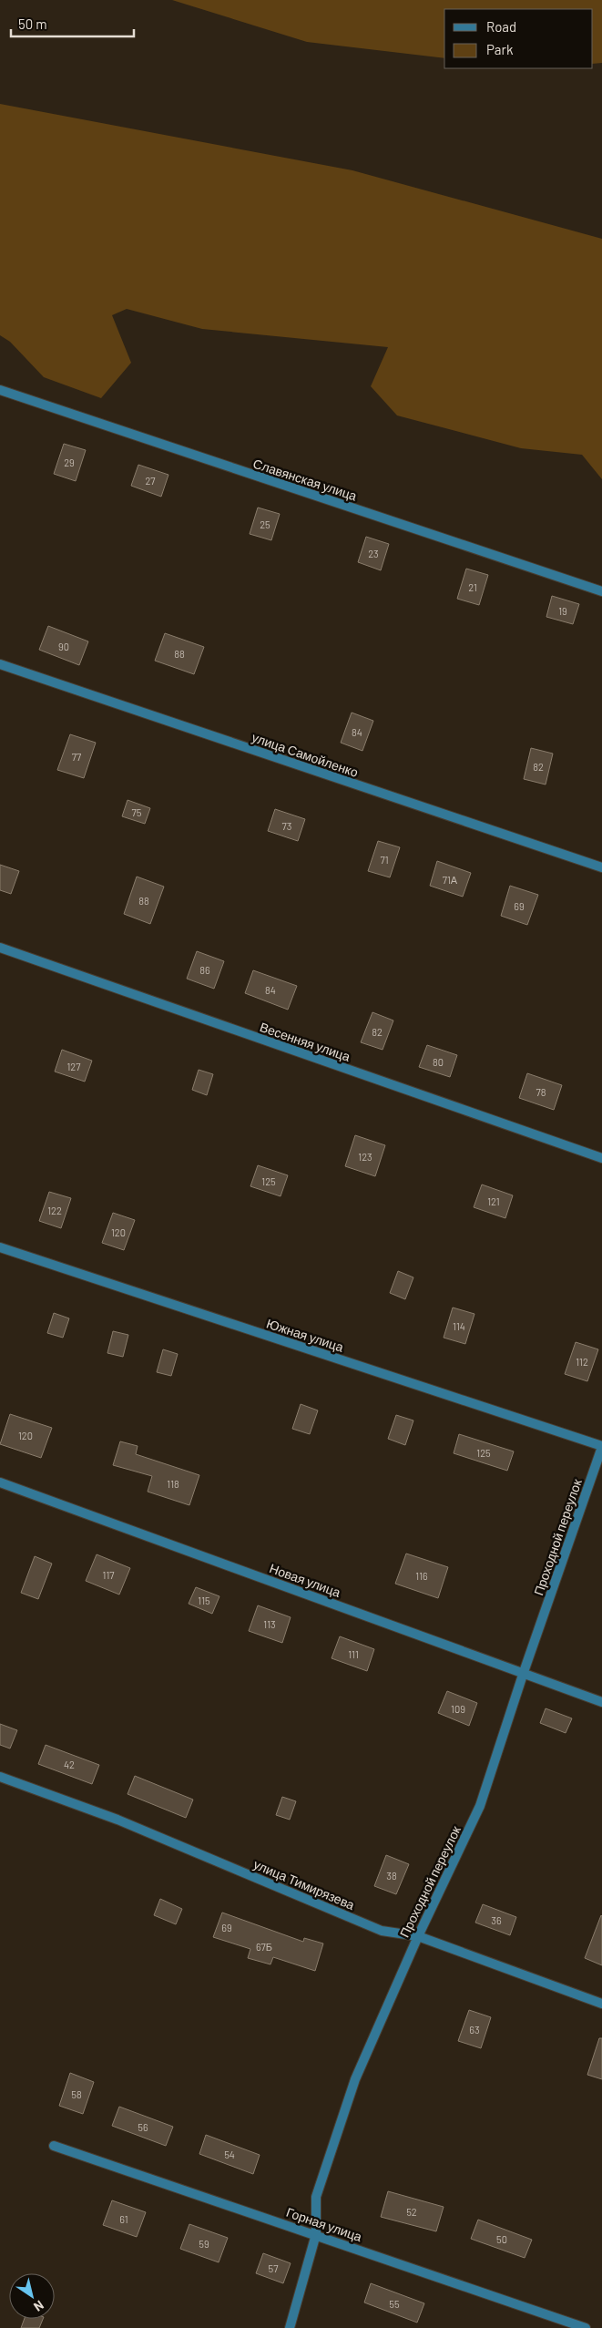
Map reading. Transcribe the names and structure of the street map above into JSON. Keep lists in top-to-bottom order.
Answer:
{
  "streets": {
    "street": [
      "Славянская улица",
      "улица Самойленко",
      "Весенняя улица",
      "Южная улица",
      "Проходной переулок",
      "Новая улица",
      "улица Тимирязева",
      "Горная улица"
    ]
  },
  "crossings": [
    ["Южная улица", "Проходной переулок"],
    ["Проходной переулок", "Новая улица"],
    ["Проходной переулок", "улица Тимирязева"],
    ["Проходной переулок", "Горная улица"]
  ],
  "house_numbers": [
    "29",
    "27",
    "25",
    "23",
    "21",
    "19",
    "90",
    "88",
    "84",
    "77",
    "82",
    "75",
    "73",
    "71",
    "71А",
    "88",
    "69",
    "86",
    "84",
    "82",
    "80",
    "127",
    "78",
    "123",
    "125",
    "121",
    "122",
    "120",
    "114",
    "112",
    "120",
    "125",
    "118",
    "117",
    "116",
    "115",
    "113",
    "111",
    "109",
    "42",
    "38",
    "36",
    "69",
    "67Б",
    "63",
    "58",
    "56",
    "54",
    "52",
    "61",
    "50",
    "59",
    "57",
    "55"
  ],
  "legend": ["Road", "Park"],
  "scale_bar": "50 m",
  "north": "bottom right"
}
